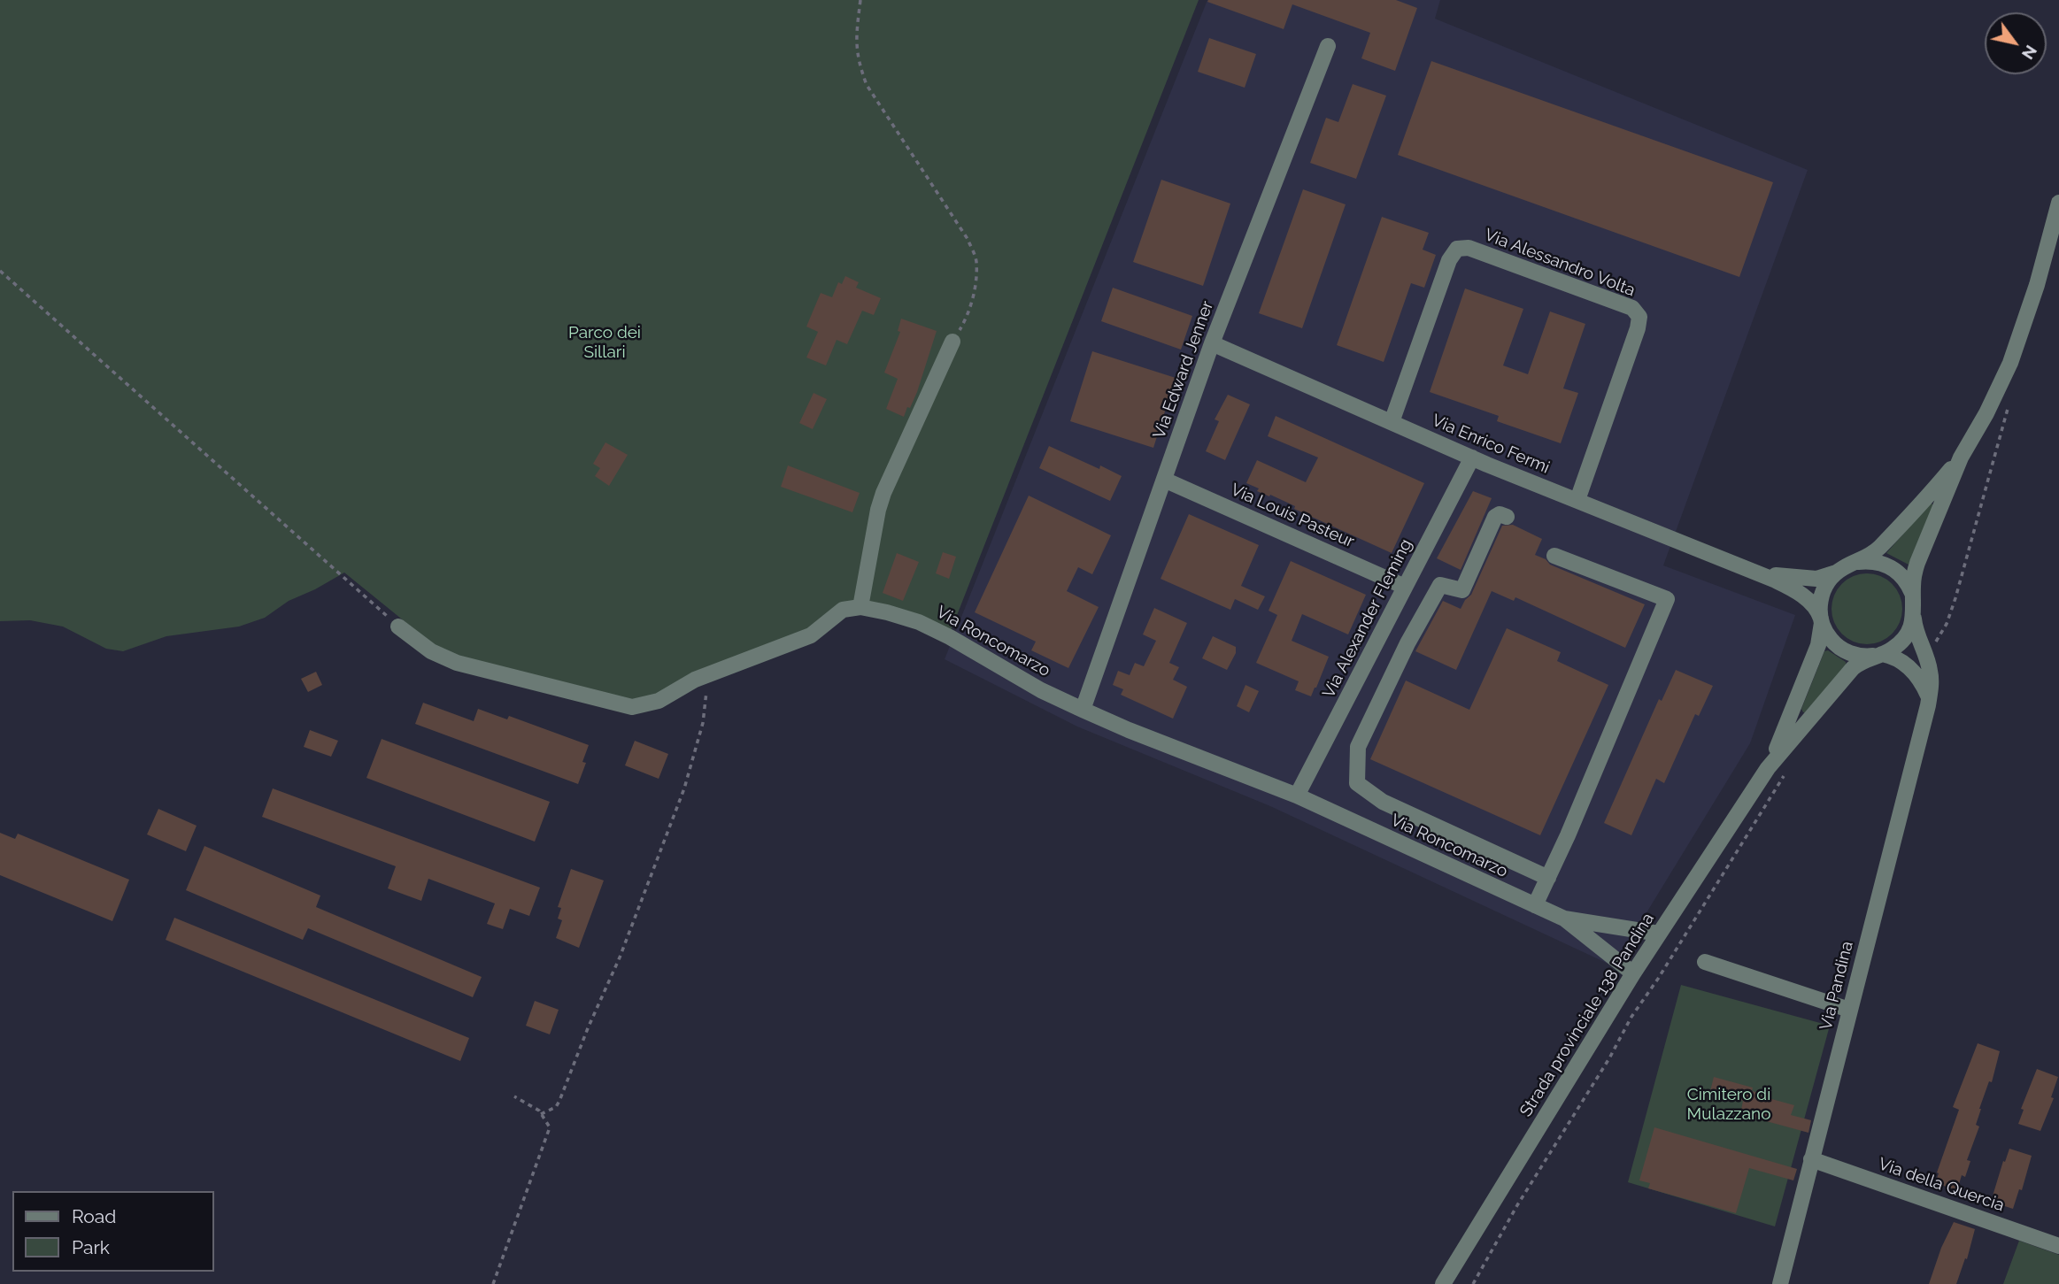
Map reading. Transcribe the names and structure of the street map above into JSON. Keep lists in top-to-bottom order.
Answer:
{
  "streets": {
    "street": [
      "Via Alessandro Volta",
      "Via Edward Jenner",
      "Via Enrico Fermi",
      "Via Louis Pasteur",
      "Via Alexander Fleming",
      "Via Roncomarzo",
      "Via Pandina",
      "Strada provinciale 138 Pandina",
      "Via della Quercia"
    ]
  },
  "crossings": [
    ["Via Alessandro Volta", "Via Enrico Fermi"],
    ["Via Edward Jenner", "Via Enrico Fermi"],
    ["Via Edward Jenner", "Via Louis Pasteur"],
    ["Via Edward Jenner", "Via Roncomarzo"],
    ["Via Enrico Fermi", "Via Alexander Fleming"],
    ["Via Enrico Fermi", "Via Pandina"],
    ["Via Louis Pasteur", "Via Alexander Fleming"],
    ["Via Alexander Fleming", "Via Roncomarzo"],
    ["Via Roncomarzo", "Strada provinciale 138 Pandina"],
    ["Via Pandina", "Via della Quercia"]
  ],
  "parks": ["Parco dei Sillari", "Cimitero di Mulazzano"],
  "legend": ["Road", "Park"],
  "north": "bottom right"
}
